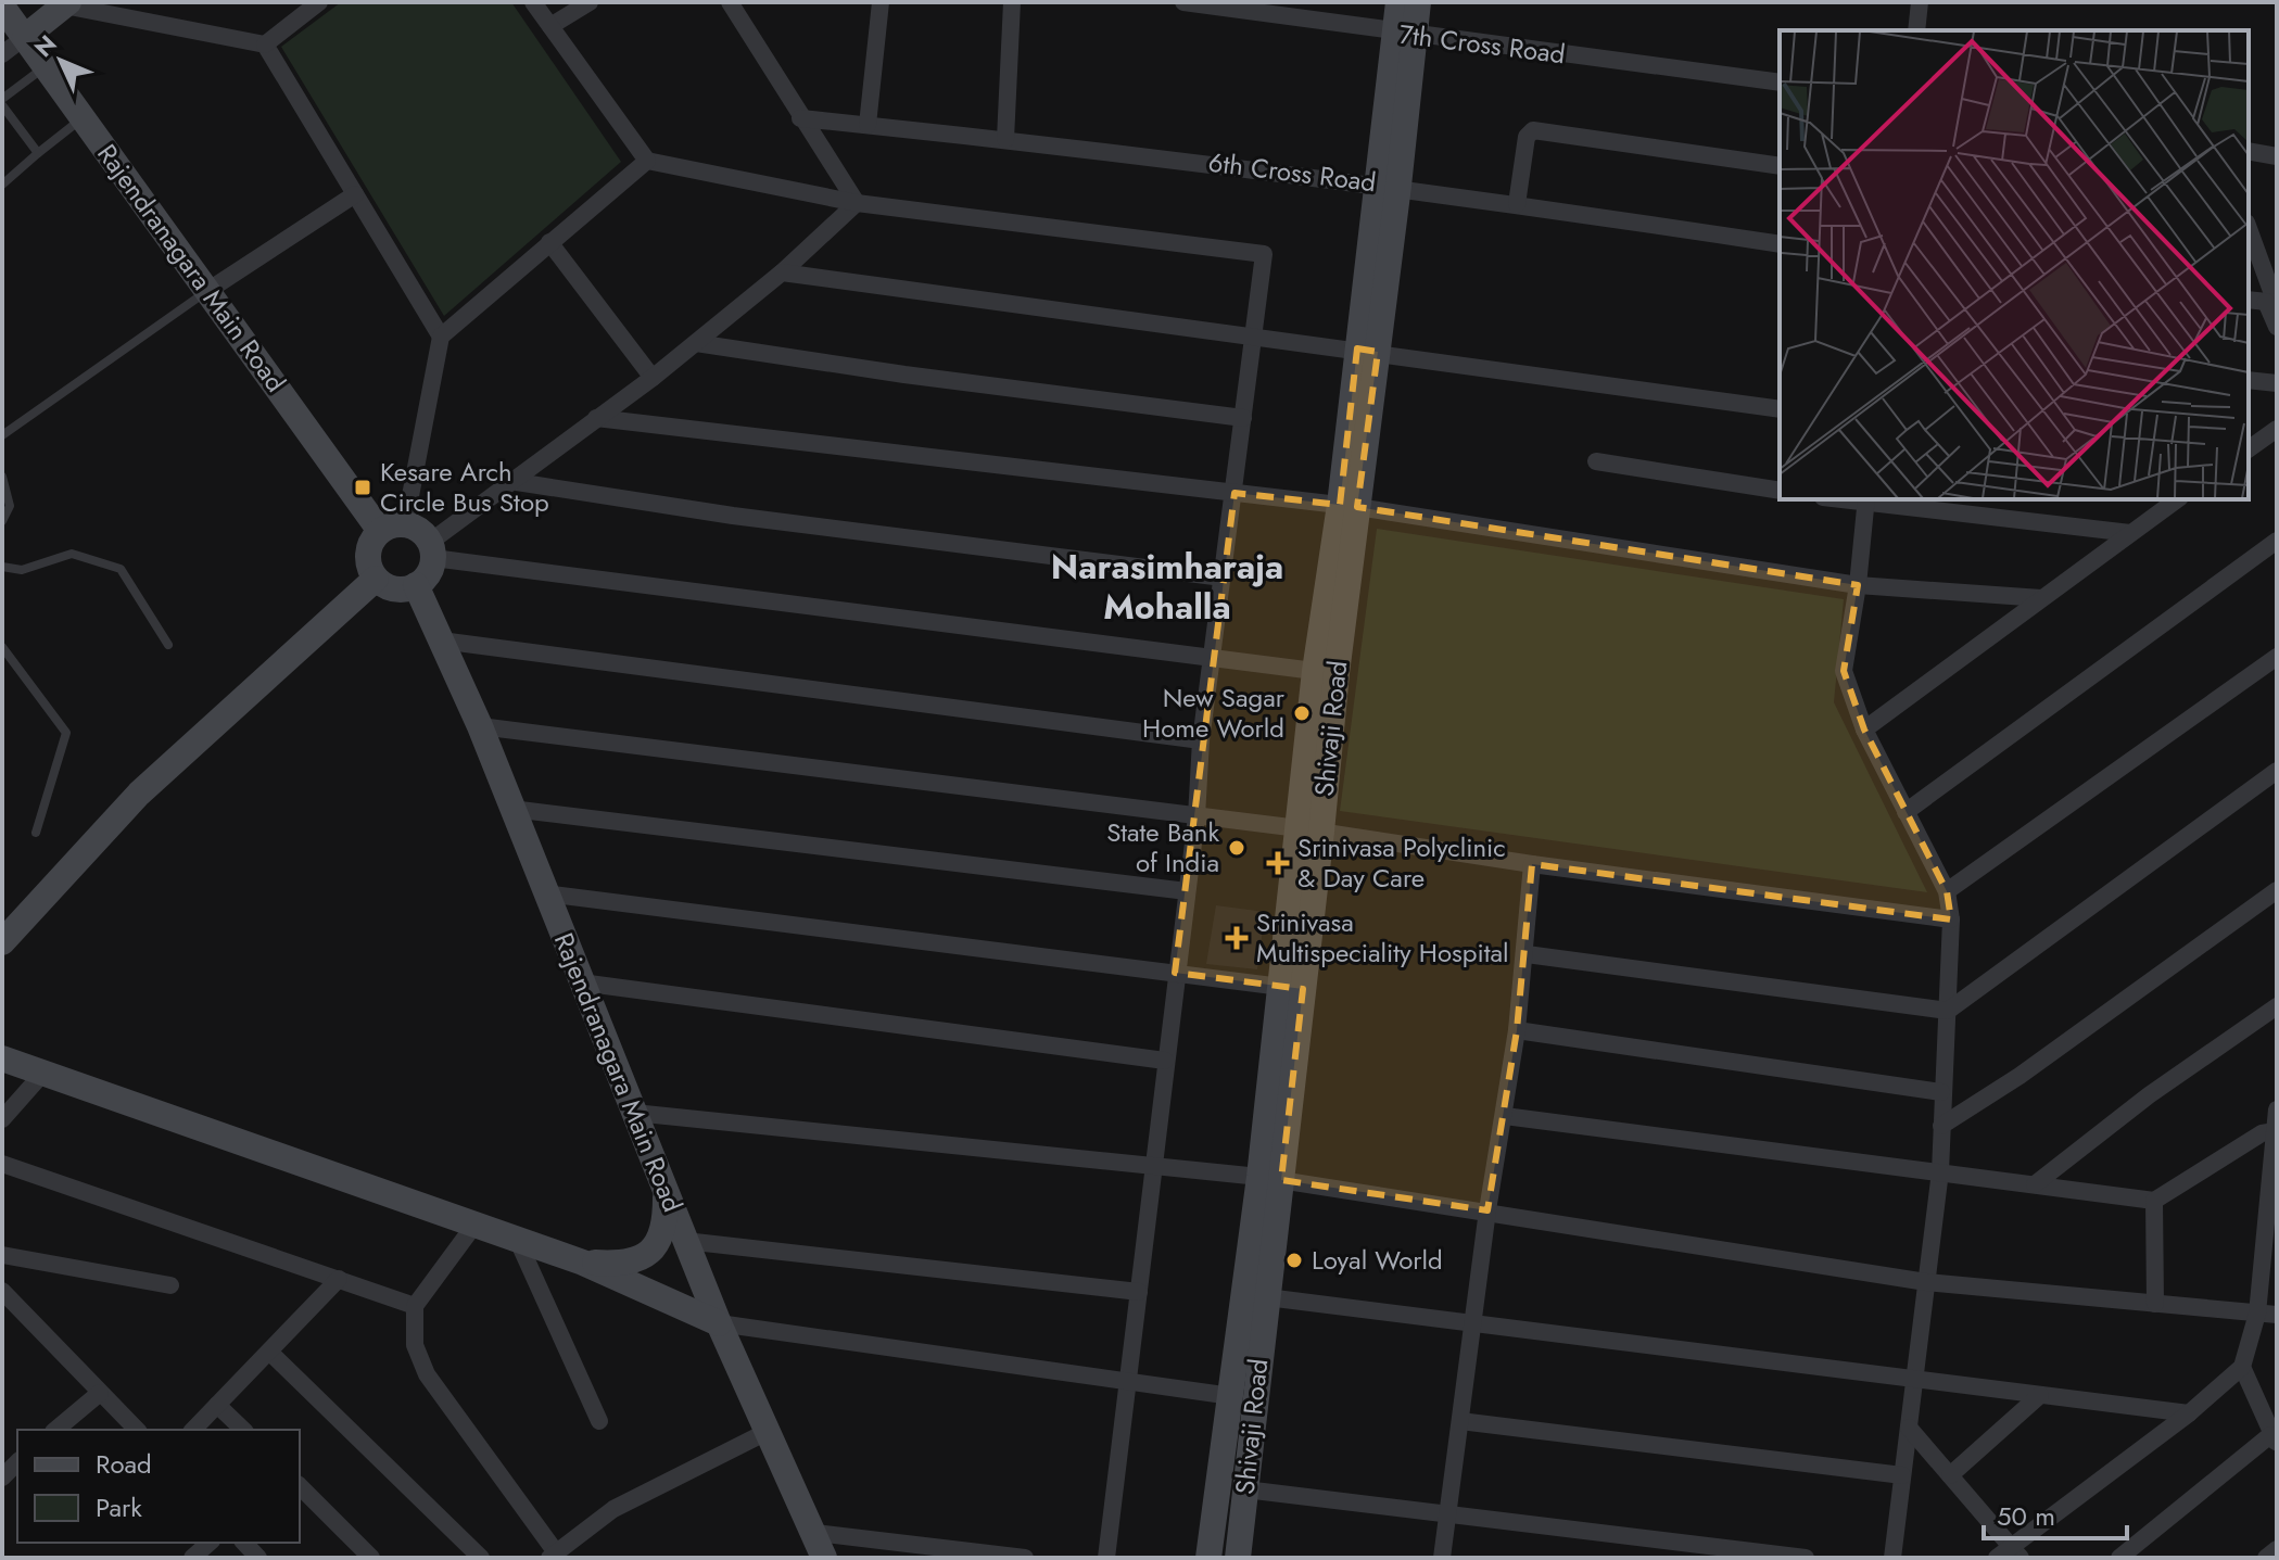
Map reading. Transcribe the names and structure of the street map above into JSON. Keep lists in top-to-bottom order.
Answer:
{
  "streets": {
    "street": [
      "7th Cross Road",
      "6th Cross Road",
      "Rajendranagara Main Road",
      "Shivaji Road"
    ]
  },
  "crossings": [
    ["7th Cross Road", "Shivaji Road"],
    ["6th Cross Road", "Shivaji Road"]
  ],
  "districts": ["Narasimharaja Mohalla"],
  "places": {
    "transit": ["Kesare Arch Circle Bus Stop"],
    "other": ["New Sagar Home World", "State Bank of India", "Loyal World"],
    "health": ["Srinivasa Polyclinic & Day Care", "Srinivasa Multispeciality Hospital"]
  },
  "legend": ["Road", "Park"],
  "scale_bar": "50 m",
  "north": "top left"
}
